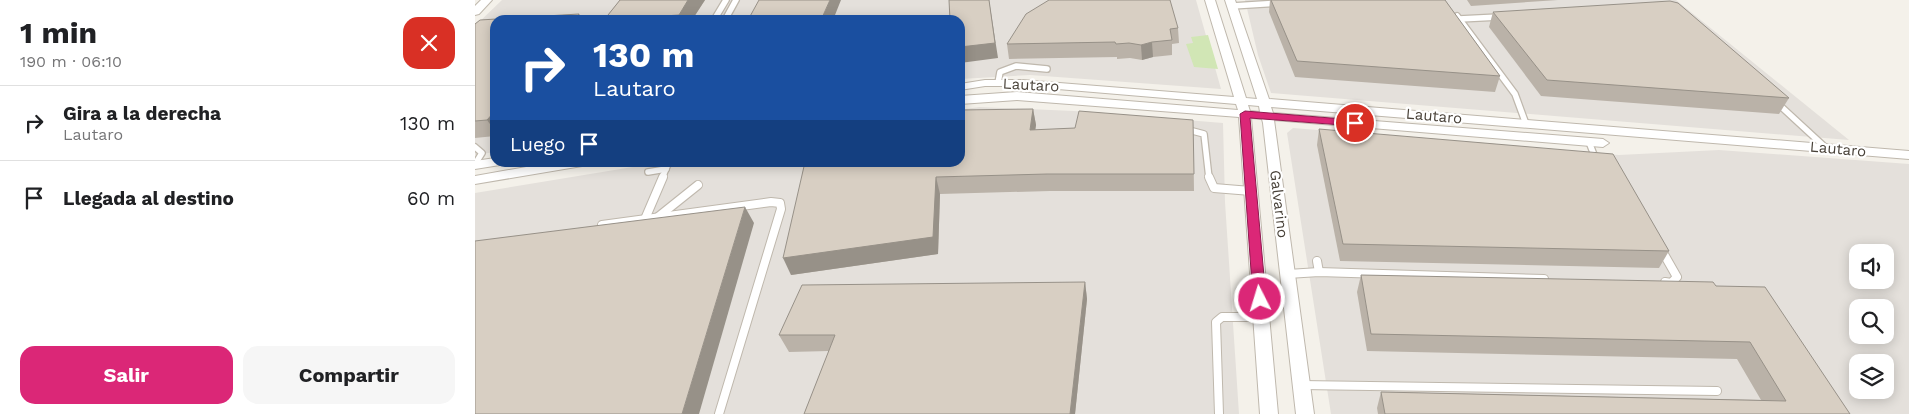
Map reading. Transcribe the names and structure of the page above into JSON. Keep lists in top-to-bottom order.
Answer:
{
  "streets": {
    "street": ["Lautaro", "Galvarino"]
  },
  "crossings": [
    ["Lautaro", "Galvarino"]
  ],
  "page": {
    "heading": ["1 min", "190 m · 06:10"],
    "turn": ["130 m", "Lautaro"],
    "list": [
      {
        "name": "Gira a la derecha",
        "note": "Lautaro",
        "value": "130 m"
      },
      {
        "name": "Llegada al destino",
        "value": "60 m"
      }
    ],
    "then": "Luego",
    "buttons": ["Salir", "Compartir"]
  }
}
